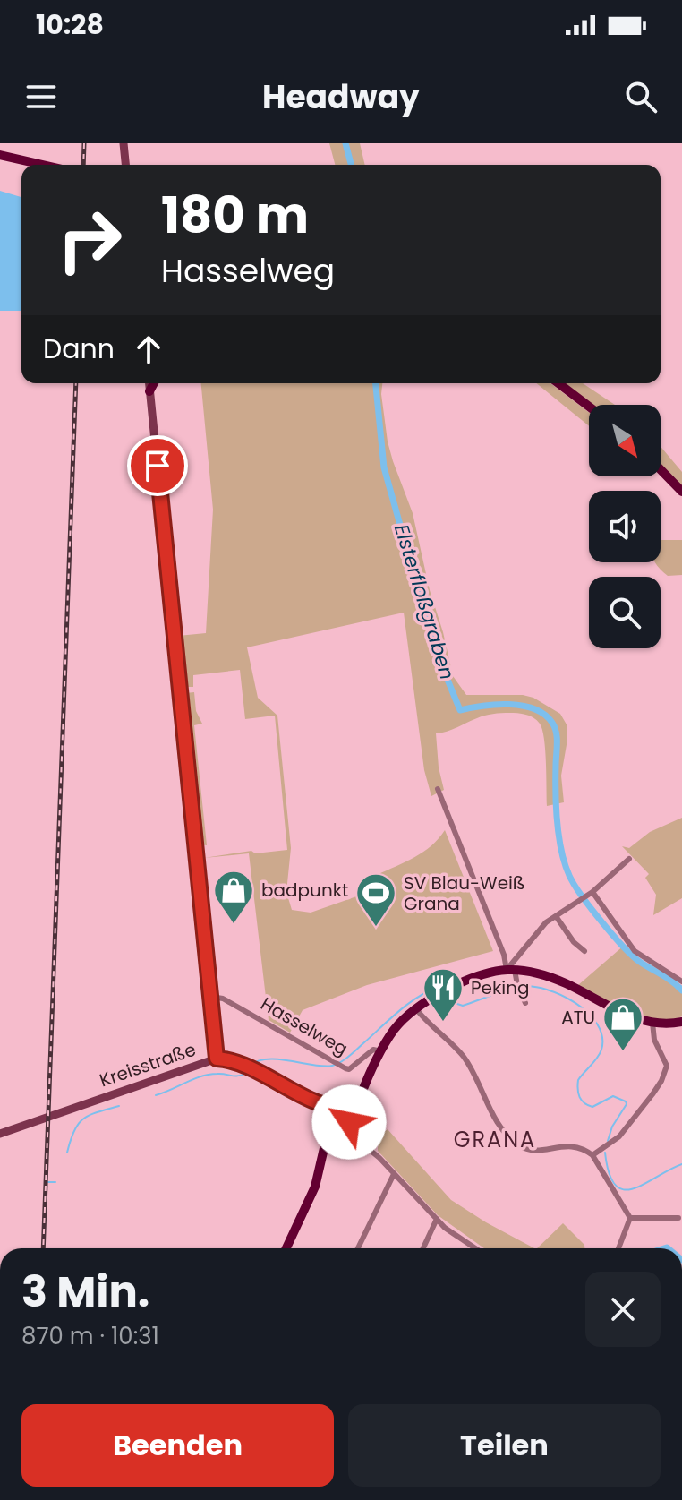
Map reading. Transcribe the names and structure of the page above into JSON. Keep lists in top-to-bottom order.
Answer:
{
  "streets": {
    "main road": ["Kreisstraße"],
    "street": ["Hasselweg"]
  },
  "districts": ["GRANA"],
  "water": ["Elsterfloßgraben"],
  "places": {
    "shop": ["badpunkt", "ATU"],
    "sports": ["SV Blau-Weiß Grana"],
    "restaurant": ["Peking"]
  },
  "north": "bottom right",
  "page": {
    "status": "10:28",
    "header": "Headway",
    "turn": ["180 m", "Hasselweg"],
    "then": "Dann",
    "heading": ["3 Min.", "870 m · 10:31"],
    "buttons": ["Beenden", "Teilen"]
  }
}
